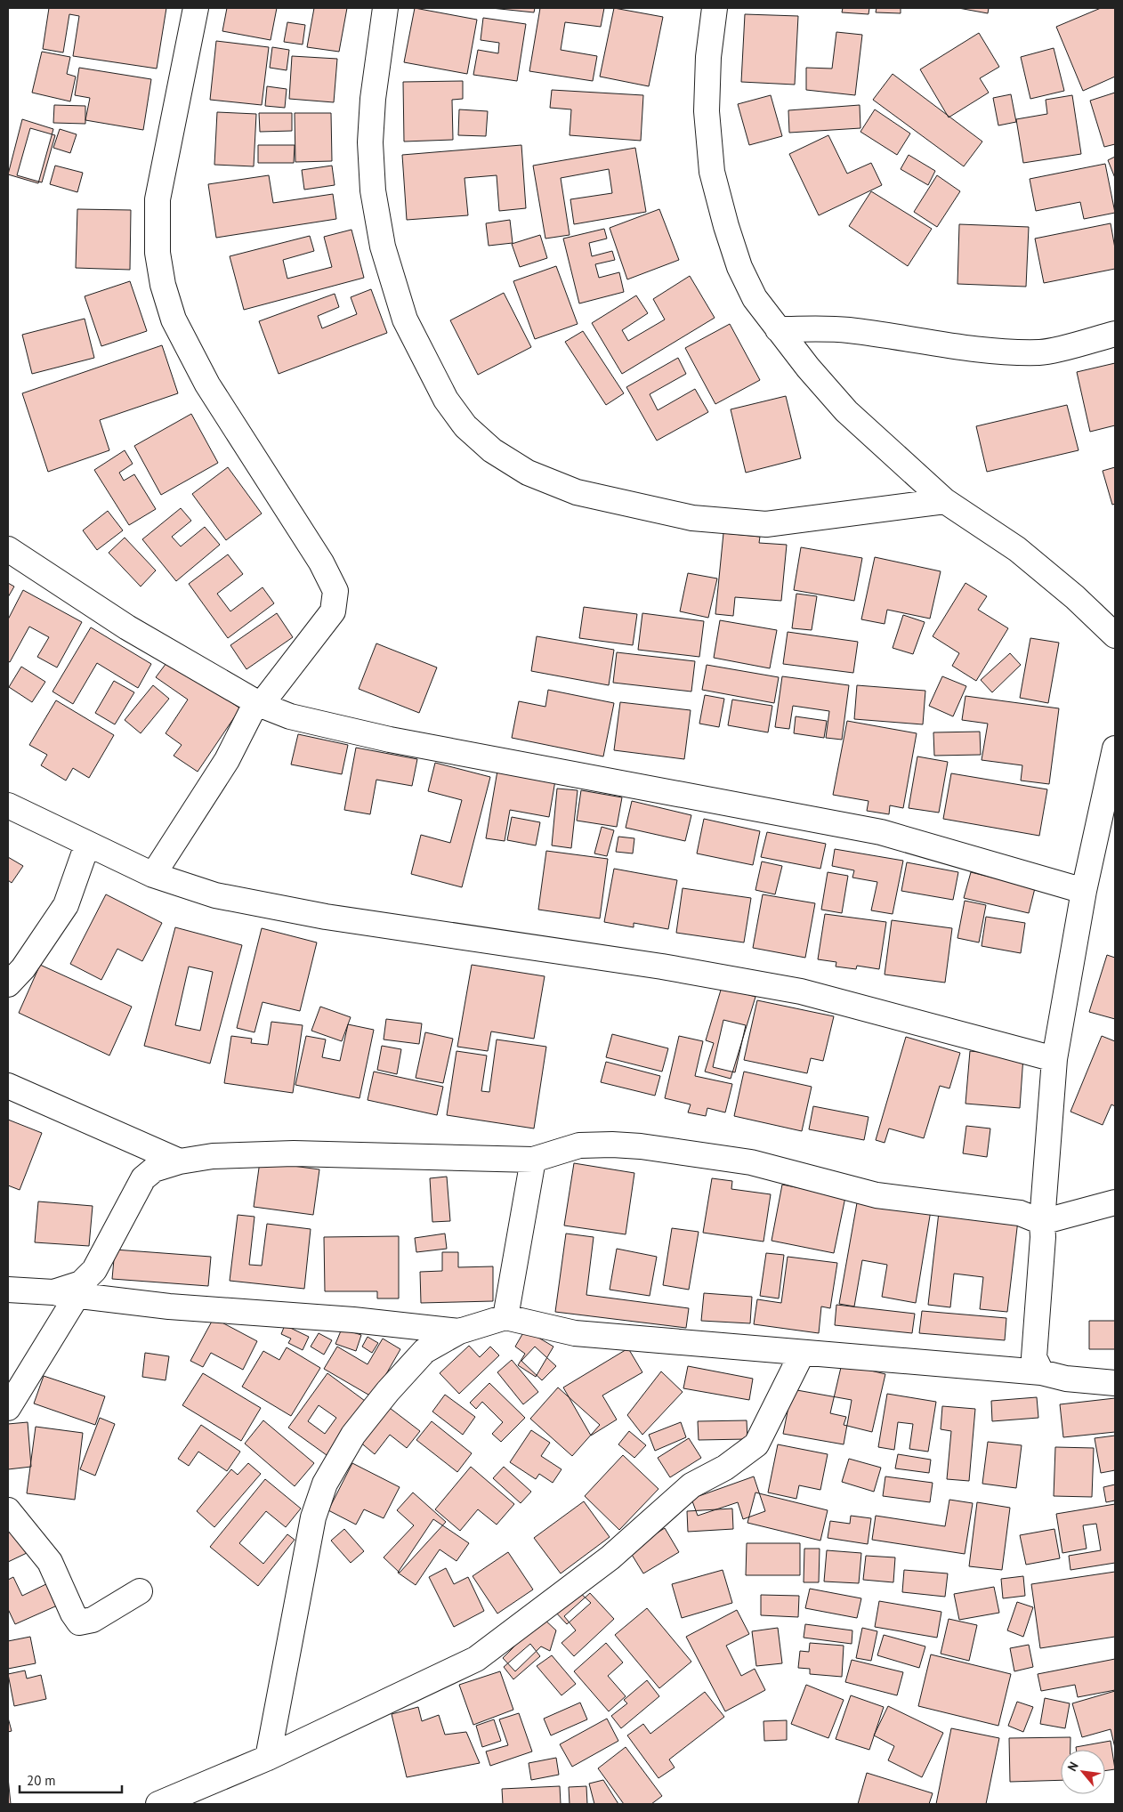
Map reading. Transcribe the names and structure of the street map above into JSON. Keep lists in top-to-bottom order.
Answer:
{
  "scale_bar": "20 m",
  "north": "top left"
}
